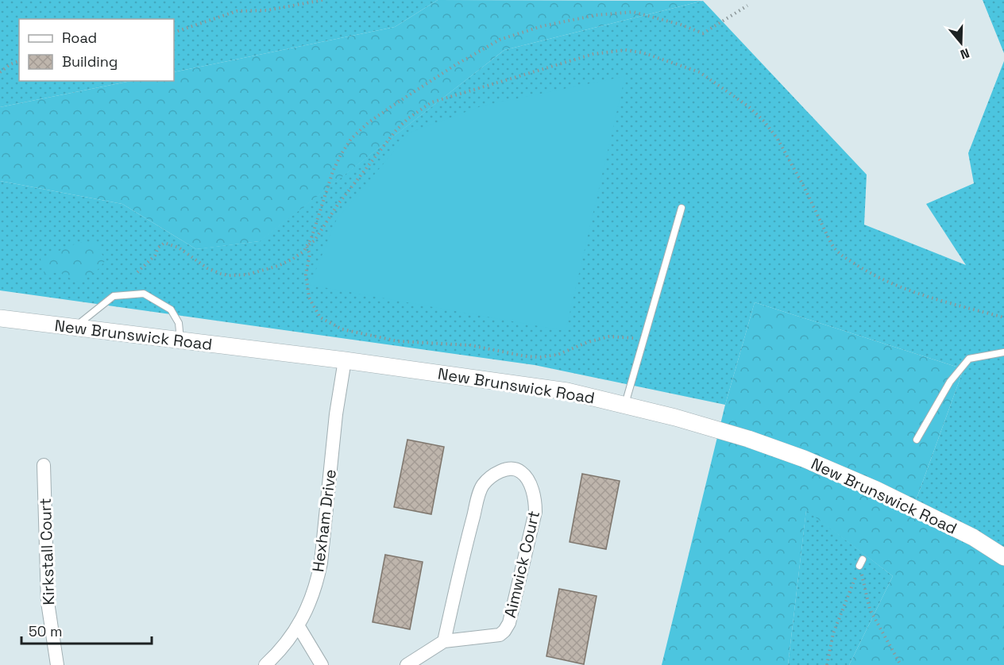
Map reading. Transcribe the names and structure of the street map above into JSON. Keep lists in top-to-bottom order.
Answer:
{
  "streets": {
    "street": [
      "New Brunswick Road",
      "Hexham Drive",
      "Kirkstall Court",
      "Aimwick Court"
    ]
  },
  "crossings": [
    ["New Brunswick Road", "Hexham Drive"]
  ],
  "legend": ["Road", "Building"],
  "scale_bar": "50 m",
  "north": "bottom"
}
